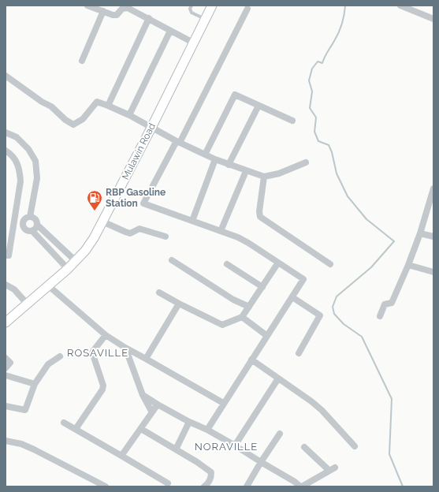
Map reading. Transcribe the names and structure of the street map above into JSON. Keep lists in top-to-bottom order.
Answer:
{
  "streets": {
    "main road": ["Mulawin Road"]
  },
  "districts": ["ROSAVILLE", "NORAVILLE"],
  "places": {
    "fuel station": ["RBP Gasoline Station"]
  }
}
